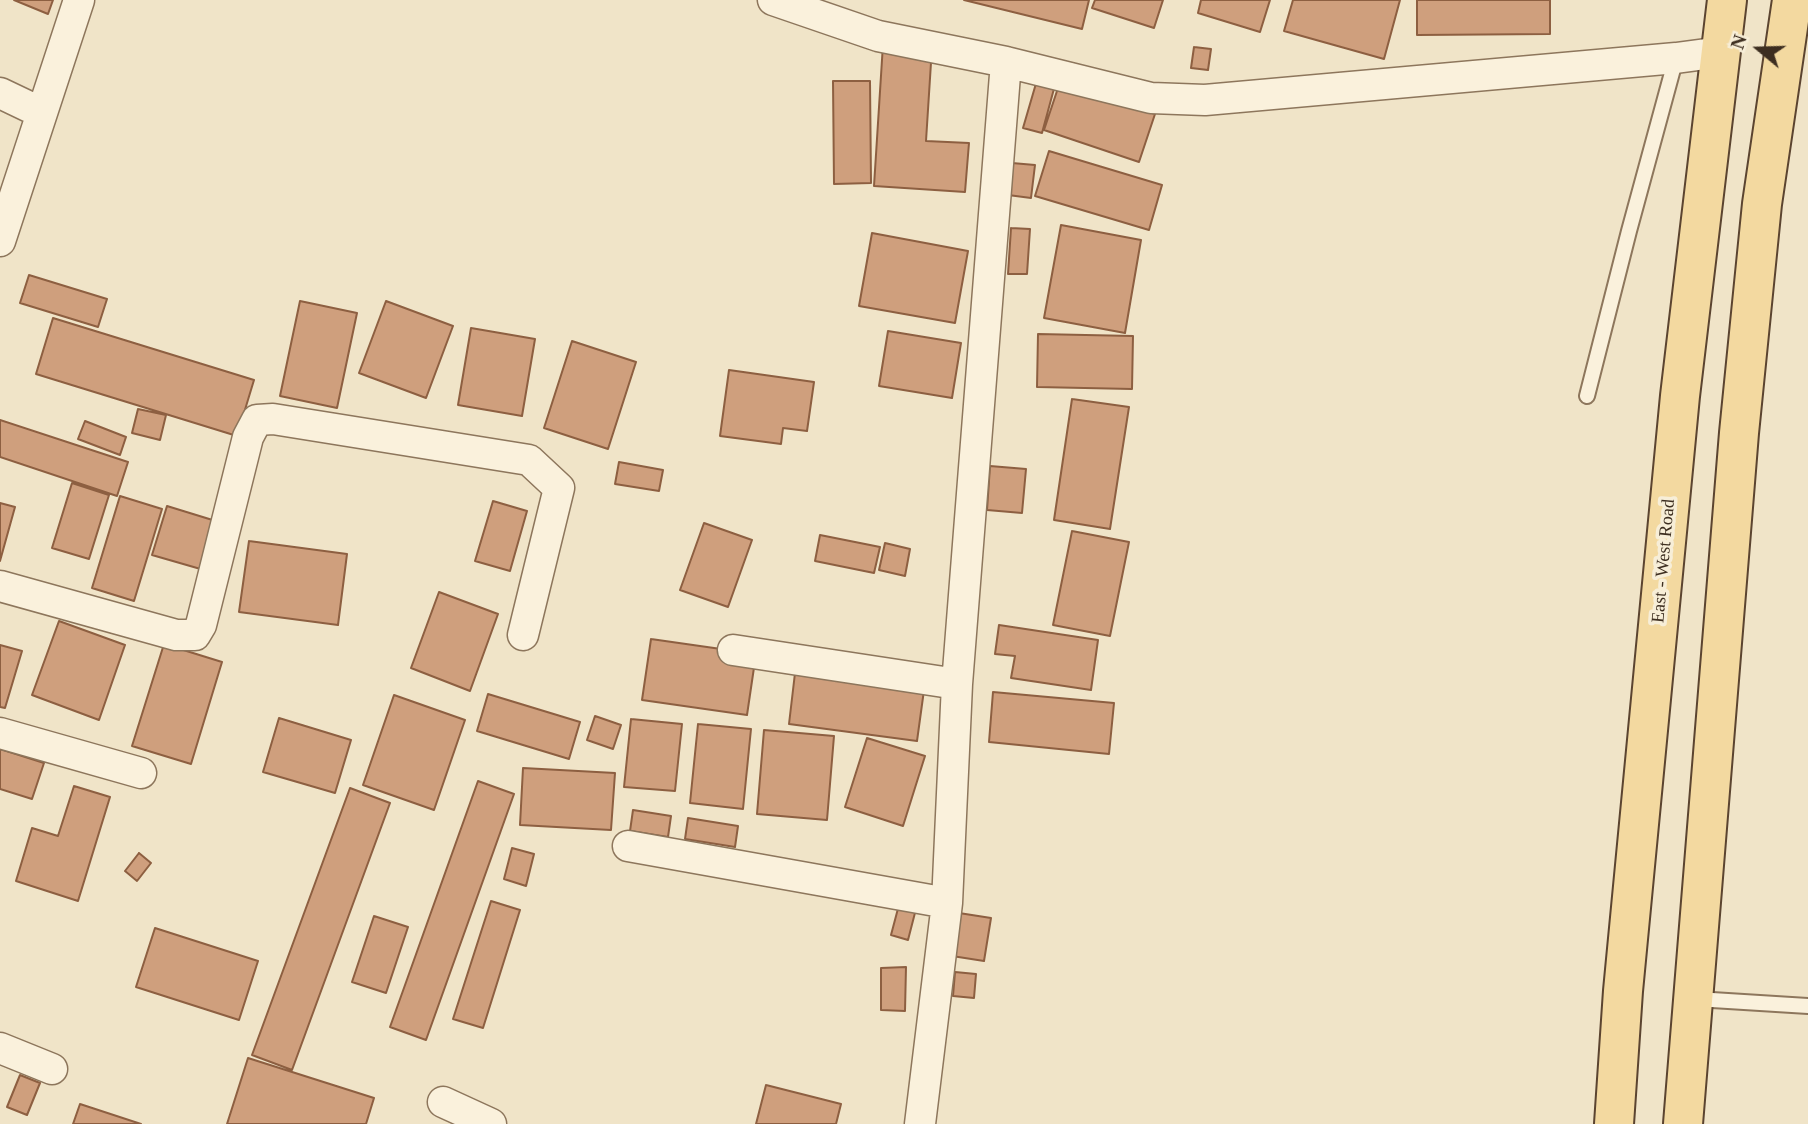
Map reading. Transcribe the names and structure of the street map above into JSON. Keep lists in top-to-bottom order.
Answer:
{
  "streets": {
    "main road": ["East - West Road"]
  },
  "north": "left"
}
